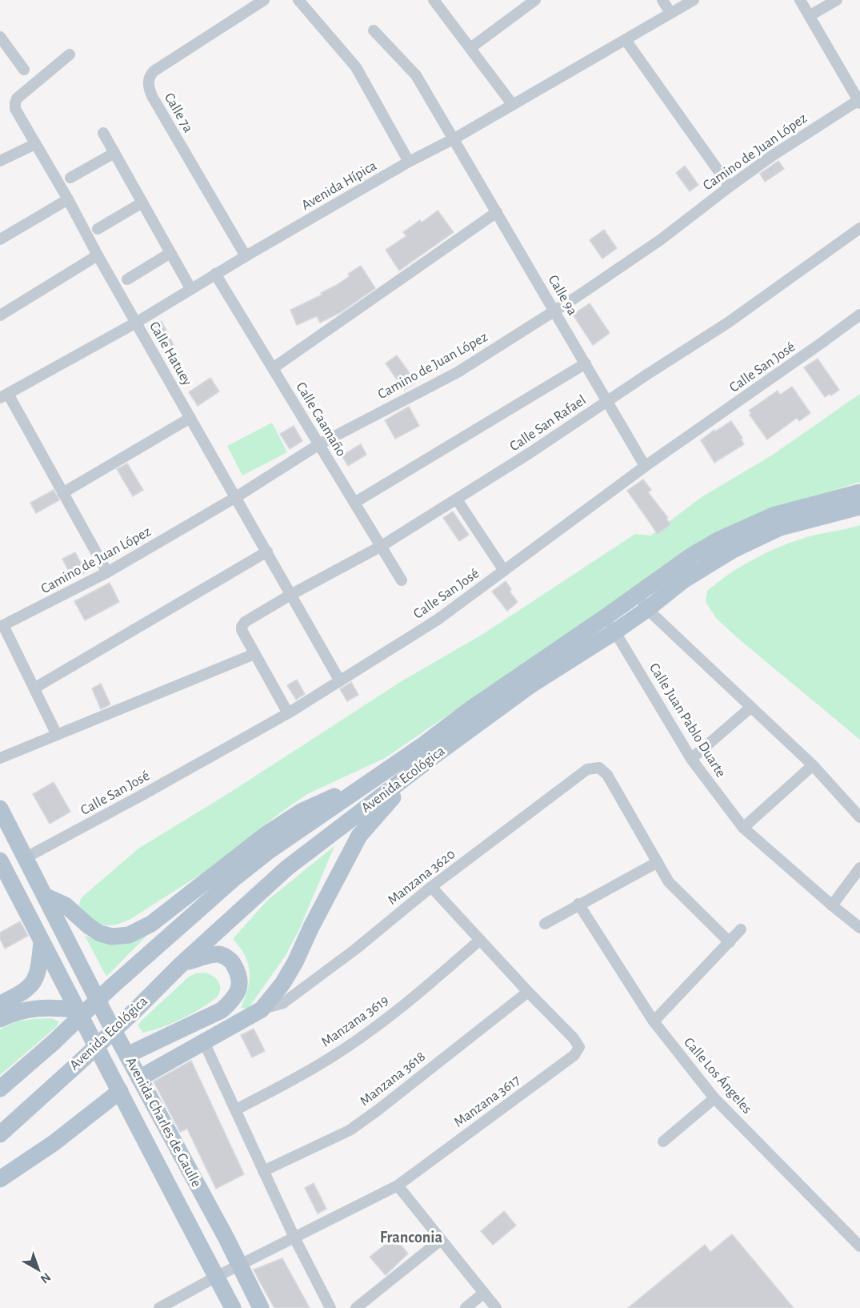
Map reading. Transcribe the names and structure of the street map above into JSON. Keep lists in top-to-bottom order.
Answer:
{
  "streets": {
    "main road": ["Avenida Ecológica", "Avenida Charles de Gaulle"],
    "street": [
      "Calle 7a",
      "Camino de Juan López",
      "Avenida Hípica",
      "Calle 9a",
      "Calle Hatuey",
      "Calle San José",
      "Calle Caamaño",
      "Calle San Rafael",
      "Calle Juan Pablo Duarte",
      "Manzana 3620",
      "Manzana 3619",
      "Calle Los Ángeles",
      "Manzana 3618",
      "Manzana 3617"
    ]
  },
  "crossings": [
    ["Calle 7a", "Avenida Hípica"],
    ["Camino de Juan López", "Calle 9a"],
    ["Camino de Juan López", "Calle Hatuey"],
    ["Camino de Juan López", "Calle Caamaño"],
    ["Avenida Hípica", "Calle 9a"],
    ["Avenida Hípica", "Calle Hatuey"],
    ["Avenida Hípica", "Calle Caamaño"],
    ["Calle 9a", "Calle San José"],
    ["Calle 9a", "Calle San Rafael"],
    ["Calle Hatuey", "Calle San José"],
    ["Calle Hatuey", "Calle San Rafael"],
    ["Calle San José", "Avenida Charles de Gaulle"],
    ["Calle Caamaño", "Calle San Rafael"],
    ["Calle Juan Pablo Duarte", "Avenida Ecológica"],
    ["Manzana 3620", "Manzana 3617"],
    ["Manzana 3619", "Manzana 3617"],
    ["Manzana 3618", "Manzana 3617"],
    ["Manzana 3617", "Avenida Charles de Gaulle"]
  ],
  "districts": ["Franconia"],
  "north": "bottom right"
}
